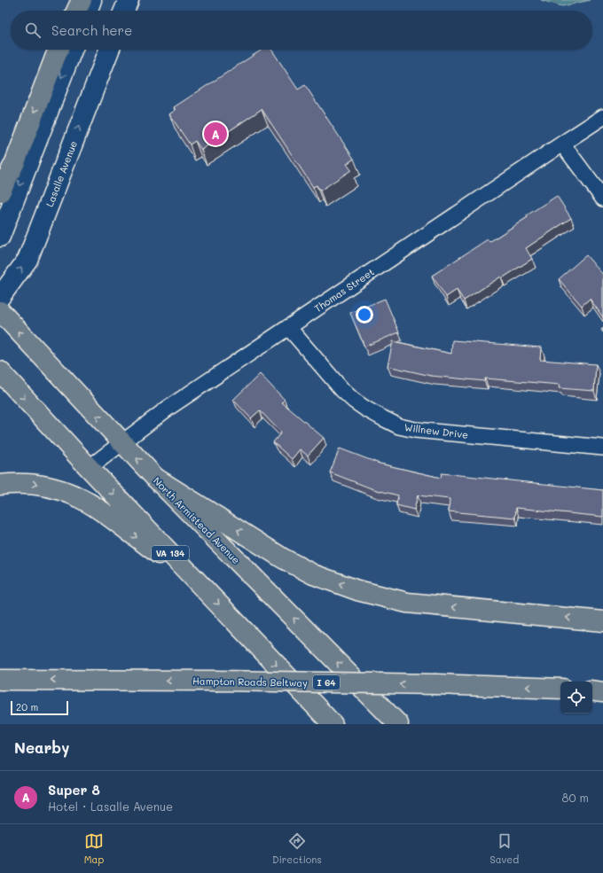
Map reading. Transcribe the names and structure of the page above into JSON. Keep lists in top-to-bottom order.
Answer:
{
  "streets": {
    "main road": [
      "Lasalle Avenue",
      "North Armistead Avenue",
      "VA 134",
      "Hampton Roads Beltway",
      "I 64"
    ],
    "street": ["Thomas Street", "Willnew Drive"]
  },
  "crossings": [
    ["Thomas Street", "Willnew Drive"],
    ["Thomas Street", "North Armistead Avenue"],
    ["Thomas Street", "VA 134"]
  ],
  "scale_bar": "20 m",
  "page": {
    "search": "Search here",
    "pins": "A",
    "scale": "20 m",
    "heading": "Nearby",
    "list": [
      {
        "mark": "A",
        "name": "Super 8",
        "note": "Hotel · Lasalle Avenue",
        "value": "80 m"
      }
    ],
    "nav": ["Map", "Directions", "Saved"]
  }
}
